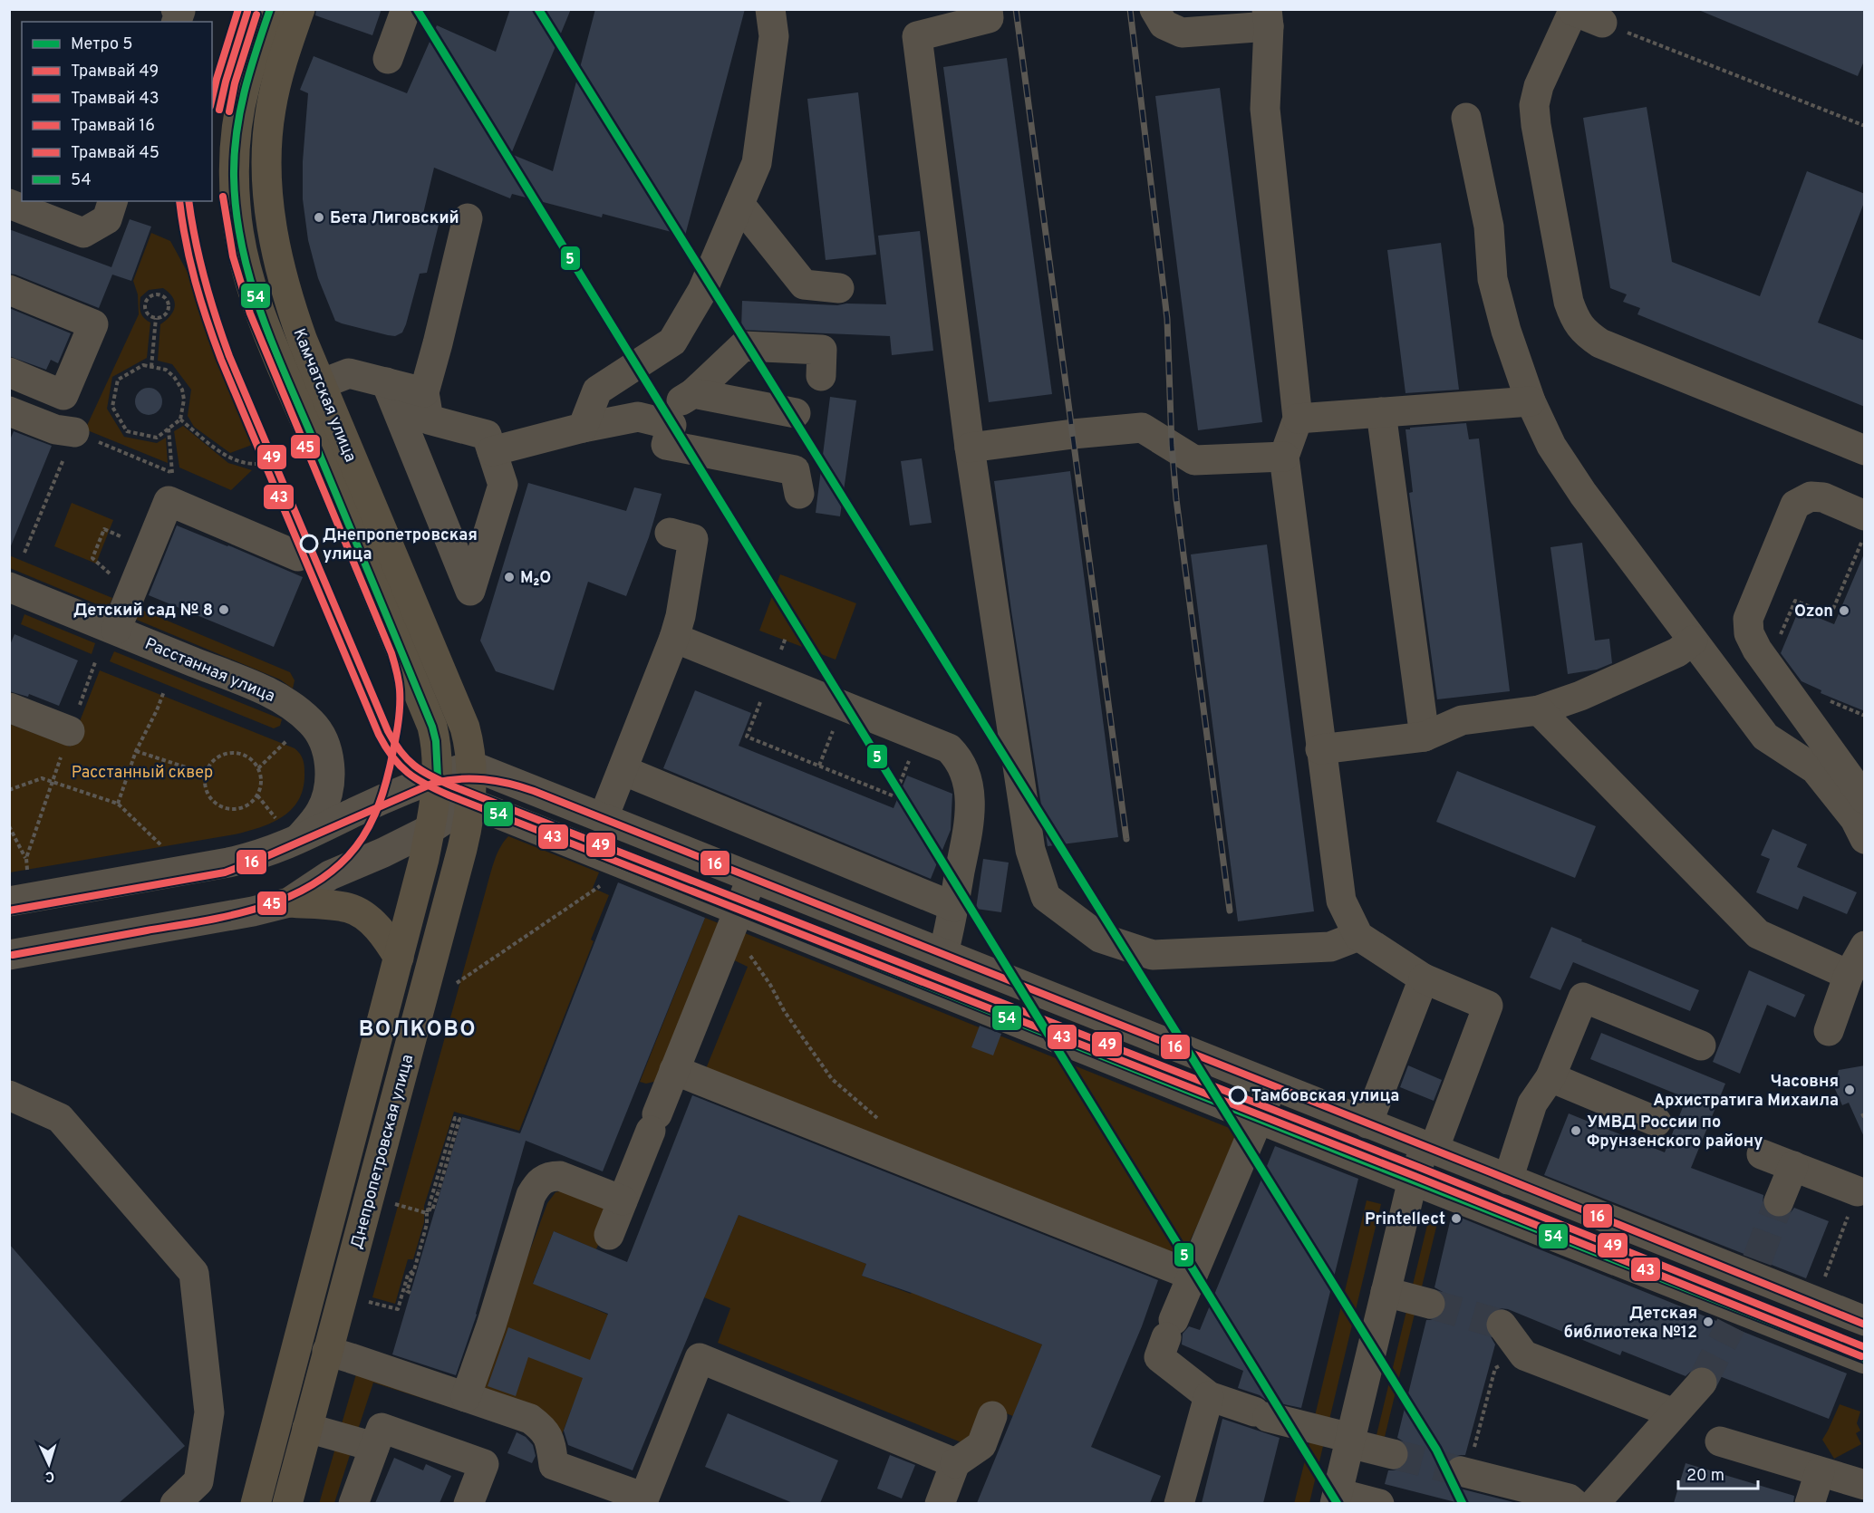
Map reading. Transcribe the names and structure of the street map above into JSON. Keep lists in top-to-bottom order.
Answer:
{
  "streets": {
    "main road": ["Камчатская улица", "Днепропетровская улица"],
    "street": ["Расстанная улица"]
  },
  "crossings": [
    ["Камчатская улица", "Днепропетровская улица"]
  ],
  "districts": ["ВОЛКОВО"],
  "parks": ["Расстанный сквер"],
  "places": [
    "Бета Лиговский",
    "Днепропетровская улица",
    "М₂O",
    "Детский сад № 8",
    "Ozon",
    "Часовня Архистратига Михаила",
    "Тамбовская улица",
    "УМВД России по Фрунзенского району",
    "Printellect",
    "Детская библиотека №12"
  ],
  "lines": [
    "metro line 5",
    "tram line 49",
    "transit line 54",
    "tram line 43",
    "tram line 45",
    "tram line 16"
  ],
  "legend": [
    "Метро 5",
    "Трамвай 49",
    "Трамвай 43",
    "Трамвай 16",
    "Трамвай 45",
    "54"
  ],
  "scale_bar": "20 m",
  "north": "bottom"
}
